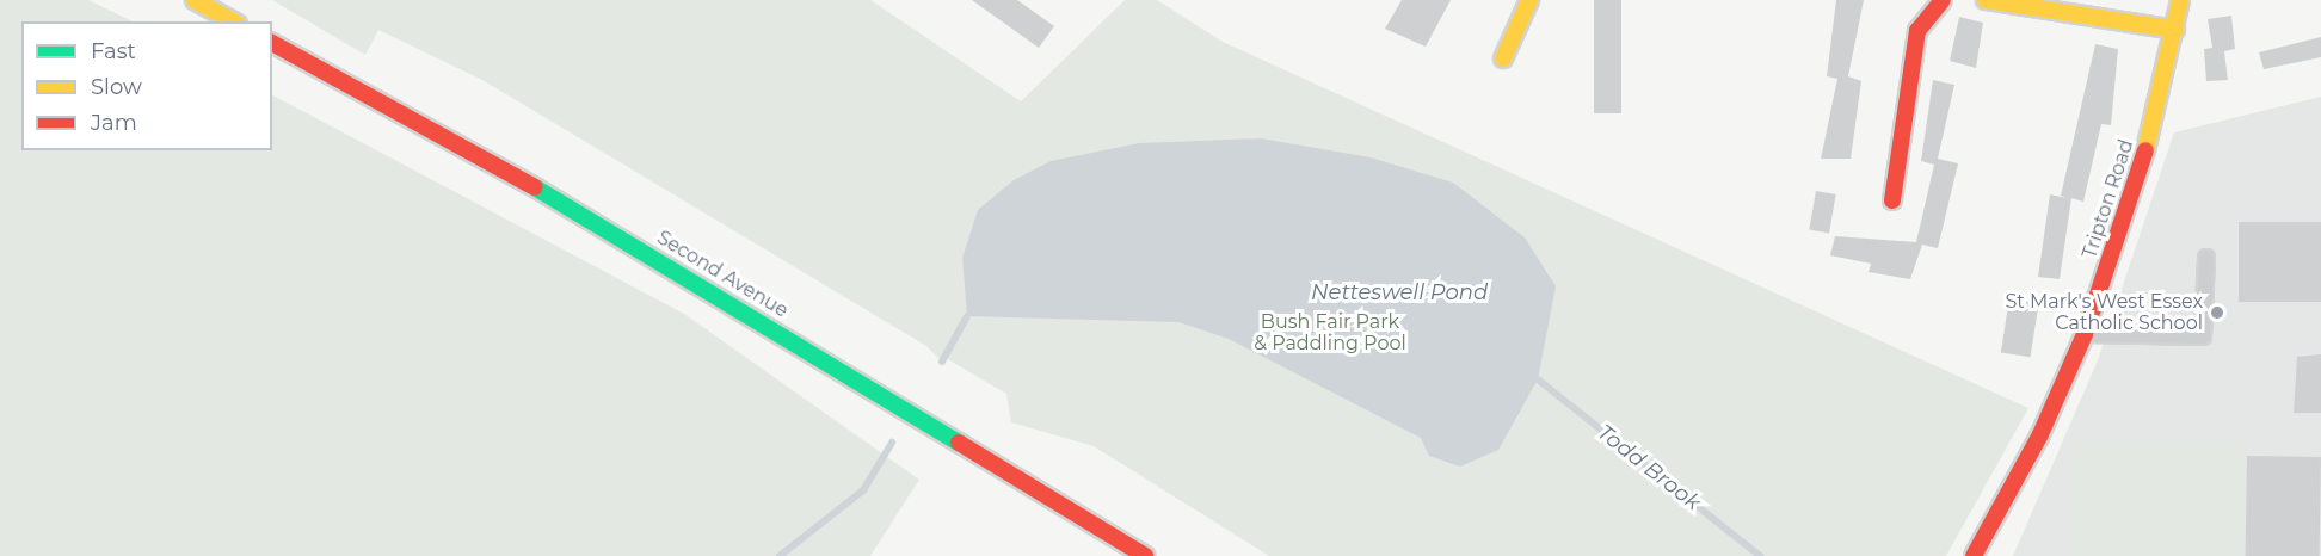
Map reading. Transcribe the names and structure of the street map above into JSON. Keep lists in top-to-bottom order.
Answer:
{
  "streets": {
    "street": ["Tripton Road", "Second Avenue"]
  },
  "water": ["Netteswell Pond", "Todd Brook"],
  "parks": ["Bush Fair Park & Paddling Pool"],
  "places": ["St Mark's West Essex Catholic School"],
  "legend": ["Fast", "Slow", "Jam"]
}
